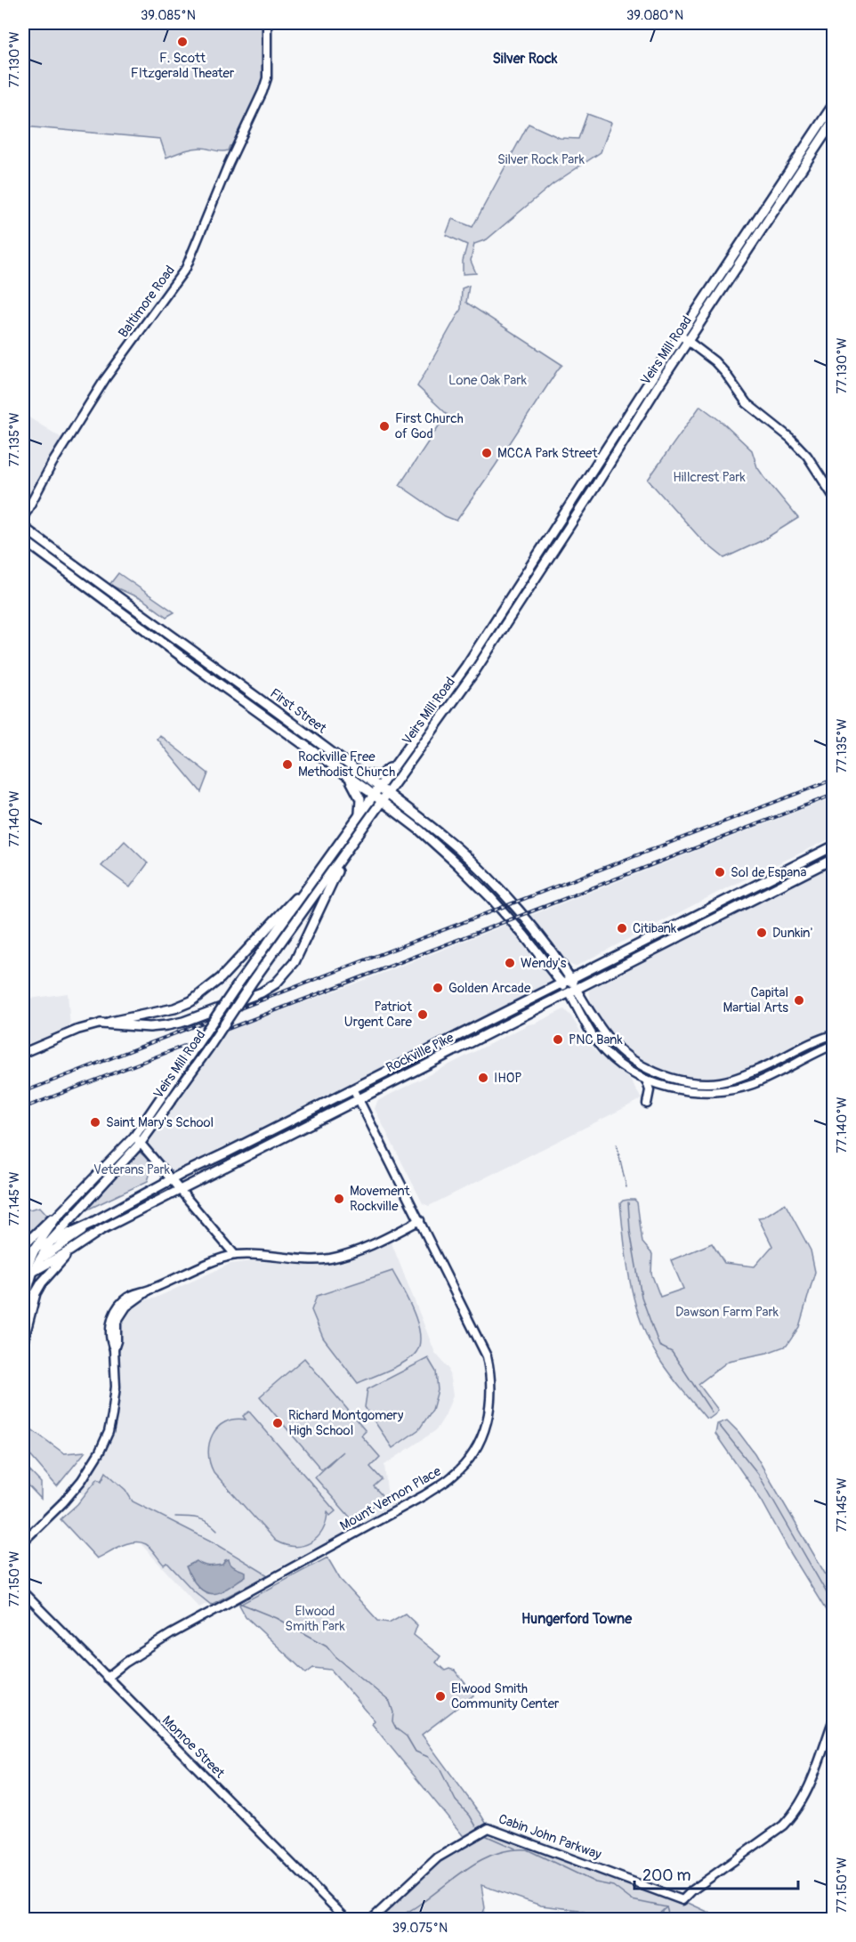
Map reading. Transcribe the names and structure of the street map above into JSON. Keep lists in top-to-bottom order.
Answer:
{
  "streets": {
    "main road": ["Veirs Mill Road", "First Street", "Rockville Pike"],
    "street": [
      "Baltimore Road",
      "Mount Vernon Place",
      "Monroe Street",
      "Cabin John Parkway"
    ]
  },
  "crossings": [
    ["Veirs Mill Road", "First Street"],
    ["Veirs Mill Road", "Rockville Pike"],
    ["First Street", "Rockville Pike"],
    ["Rockville Pike", "Mount Vernon Place"],
    ["Mount Vernon Place", "Monroe Street"]
  ],
  "districts": ["Silver Rock", "Hungerford Towne"],
  "parks": [
    "Silver Rock Park",
    "Lone Oak Park",
    "Hillcrest Park",
    "Veterans Park",
    "Dawson Farm Park",
    "Elwood Smith Park"
  ],
  "places": [
    "F. Scott FItzgerald Theater",
    "First Church of God",
    "MCCA Park Street",
    "Rockville Free Methodist Church",
    "Sol de Espana",
    "Citibank",
    "Dunkin'",
    "Wendy's",
    "Golden Arcade",
    "Capital Martial Arts",
    "Patriot Urgent Care",
    "PNC Bank",
    "IHOP",
    "Saint Mary's School",
    "Movement Rockville",
    "Richard Montgomery High School",
    "Elwood Smith Community Center"
  ],
  "scale_bar": "200 m",
  "coordinates": [
    "39.085°N",
    "39.080°N",
    "77.130°W",
    "77.135°W",
    "77.140°W",
    "77.145°W",
    "77.150°W",
    "39.075°N"
  ]
}
